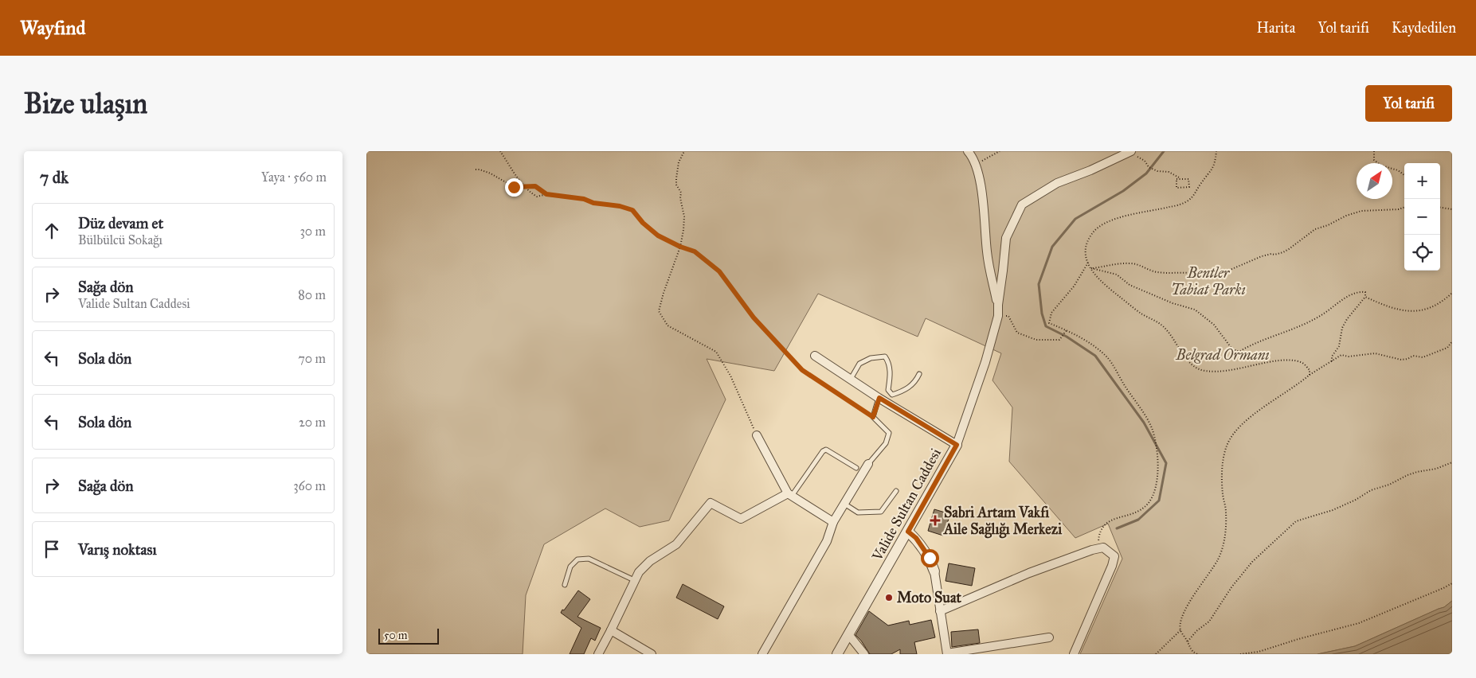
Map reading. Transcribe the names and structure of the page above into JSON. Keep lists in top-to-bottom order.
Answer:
{
  "streets": {
    "street": ["Valide Sultan Caddesi"]
  },
  "parks": ["Bentler Tabiat Parkı", "Belgrad Ormanı"],
  "places": {
    "health": ["Sabri Artam Vakfı Aile Sağlığı Merkezi"],
    "other": ["Moto Suat"]
  },
  "scale_bar": "50 m",
  "north": "top right",
  "page": {
    "header": "Wayfind",
    "nav": ["Harita", "Yol tarifi", "Kaydedilen"],
    "buttons": "Yol tarifi",
    "title": "Bize ulaşın",
    "heading": ["7 dk", "Yaya · 560 m"],
    "map_buttons": ["+", "−"],
    "list": [
      ["Düz devam et", "Bülbülcü Sokağı", "30 m"],
      ["Sağa dön", "Valide Sultan Caddesi", "80 m"],
      ["Sola dön", "70 m"],
      ["Sola dön", "20 m"],
      ["Sağa dön", "360 m"],
      "Varış noktası"
    ],
    "scale": "50 m"
  }
}
